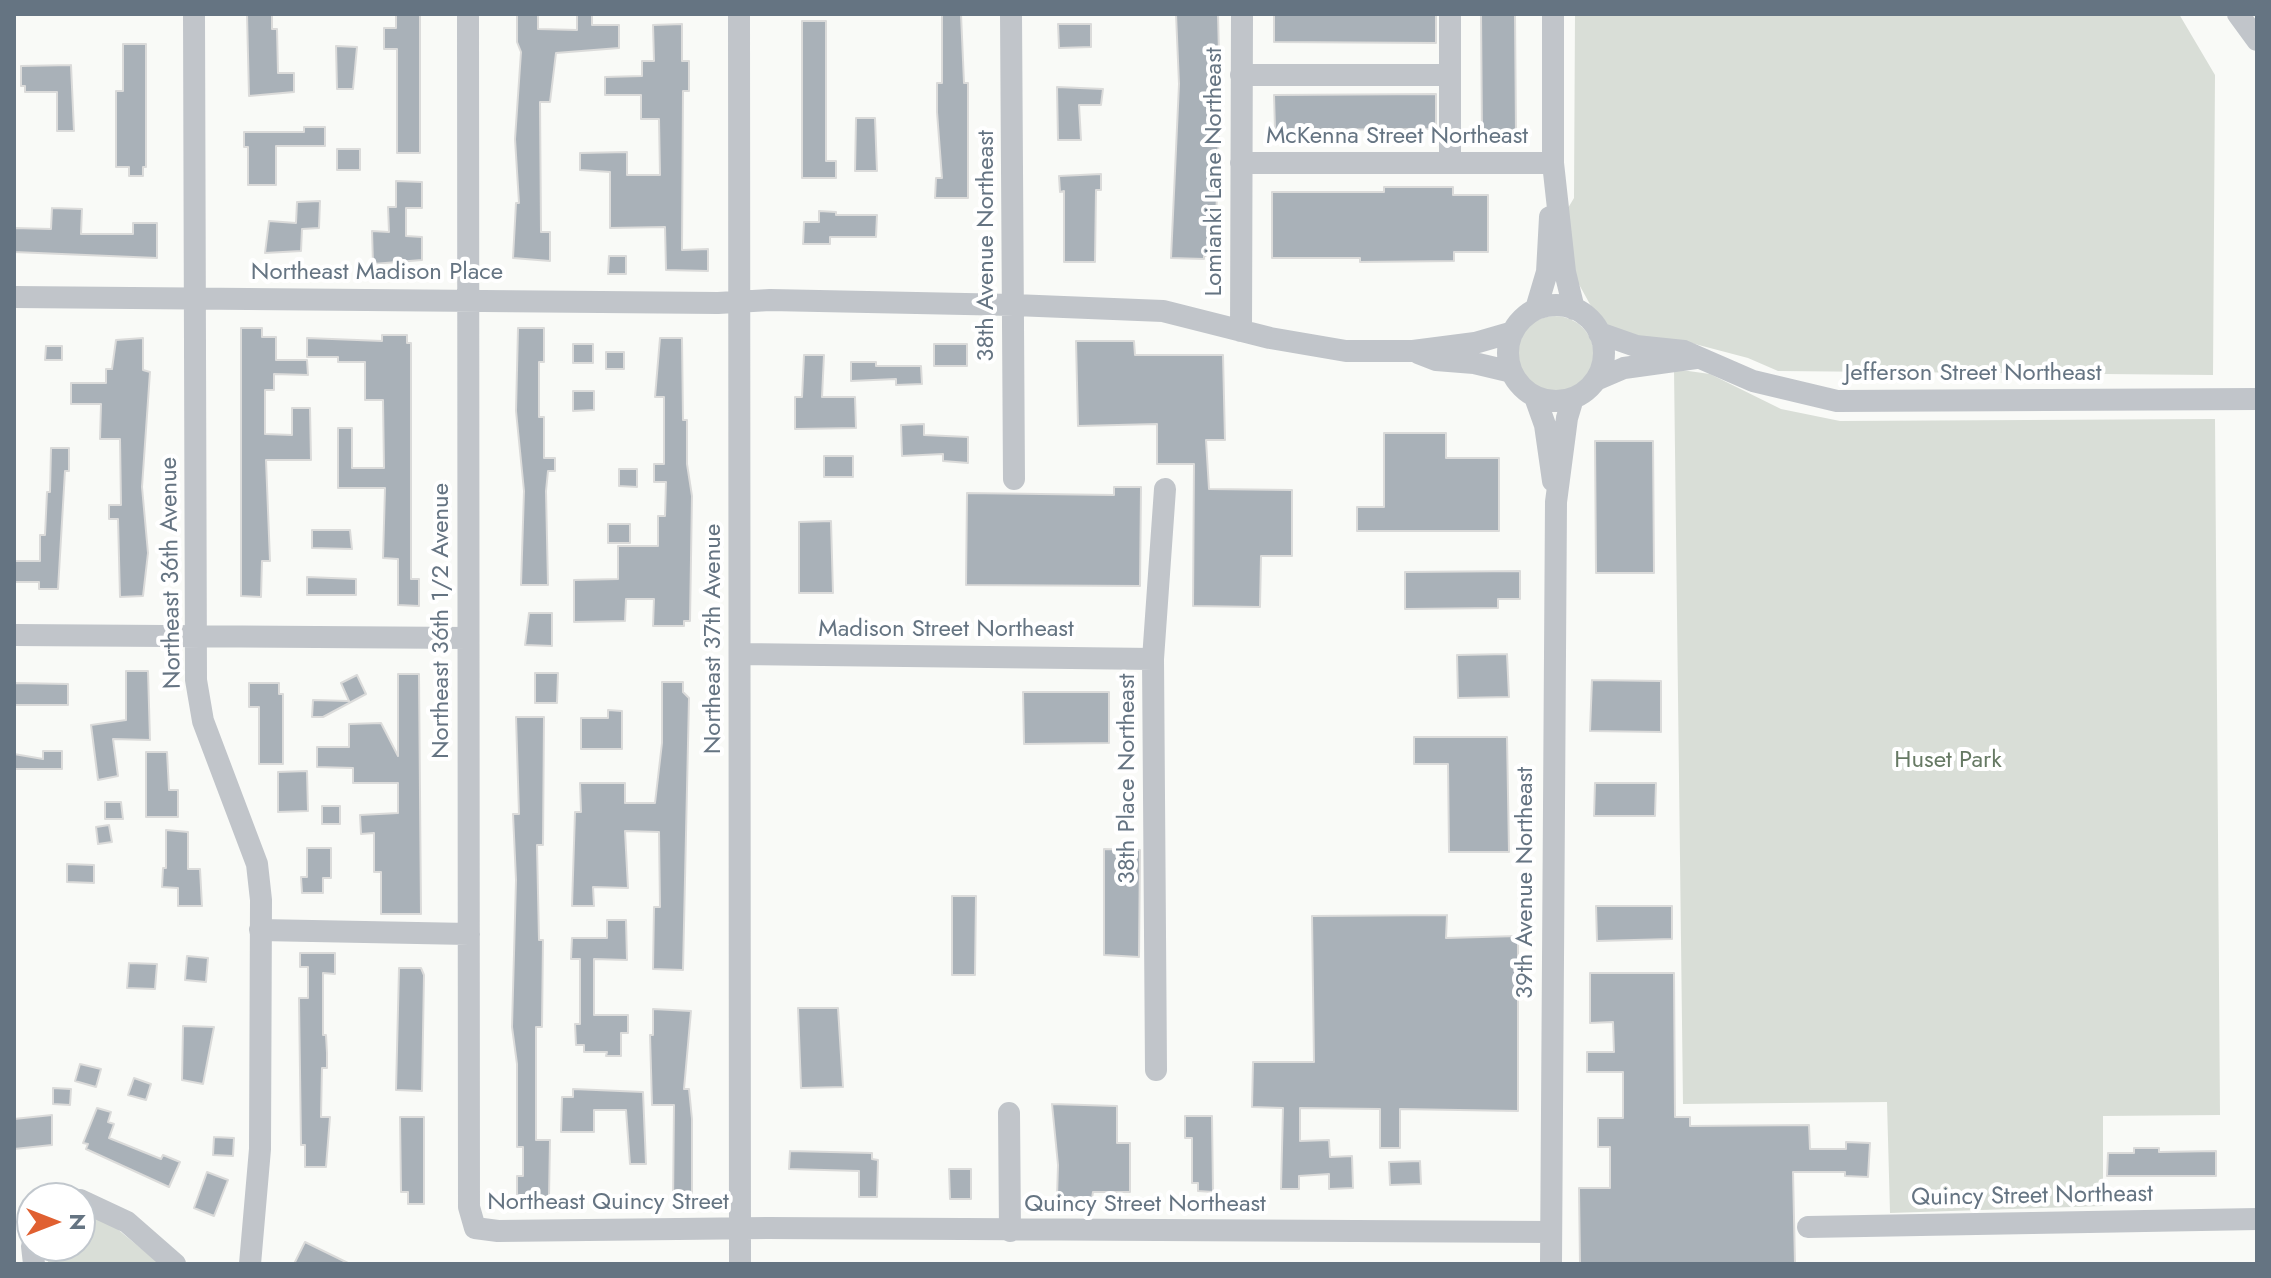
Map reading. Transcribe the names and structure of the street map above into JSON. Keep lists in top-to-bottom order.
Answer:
{
  "streets": {
    "street": [
      "McKenna Street Northeast",
      "Lomianki Lane Northeast",
      "38th Avenue Northeast",
      "Northeast Madison Place",
      "Jefferson Street Northeast",
      "Northeast 36th Avenue",
      "Northeast 36th 1/2 Avenue",
      "Madison Street Northeast",
      "Northeast 37th Avenue",
      "38th Place Northeast",
      "39th Avenue Northeast",
      "Quincy Street Northeast",
      "Northeast Quincy Street"
    ]
  },
  "crossings": [
    ["McKenna Street Northeast", "Lomianki Lane Northeast"],
    ["38th Avenue Northeast", "Northeast Madison Place"],
    ["Northeast Madison Place", "Northeast 36th Avenue"],
    ["Northeast Madison Place", "Northeast 36th 1/2 Avenue"],
    ["Northeast Madison Place", "Northeast 37th Avenue"],
    ["Jefferson Street Northeast", "39th Avenue Northeast"],
    ["Northeast 36th 1/2 Avenue", "Northeast Quincy Street"],
    ["Madison Street Northeast", "Northeast 37th Avenue"],
    ["Madison Street Northeast", "38th Place Northeast"],
    ["Northeast 37th Avenue", "Quincy Street Northeast"],
    ["Northeast 37th Avenue", "Northeast Quincy Street"],
    ["39th Avenue Northeast", "Quincy Street Northeast"],
    ["Quincy Street Northeast", "Northeast Quincy Street"]
  ],
  "parks": ["Huset Park"],
  "north": "right"
}
